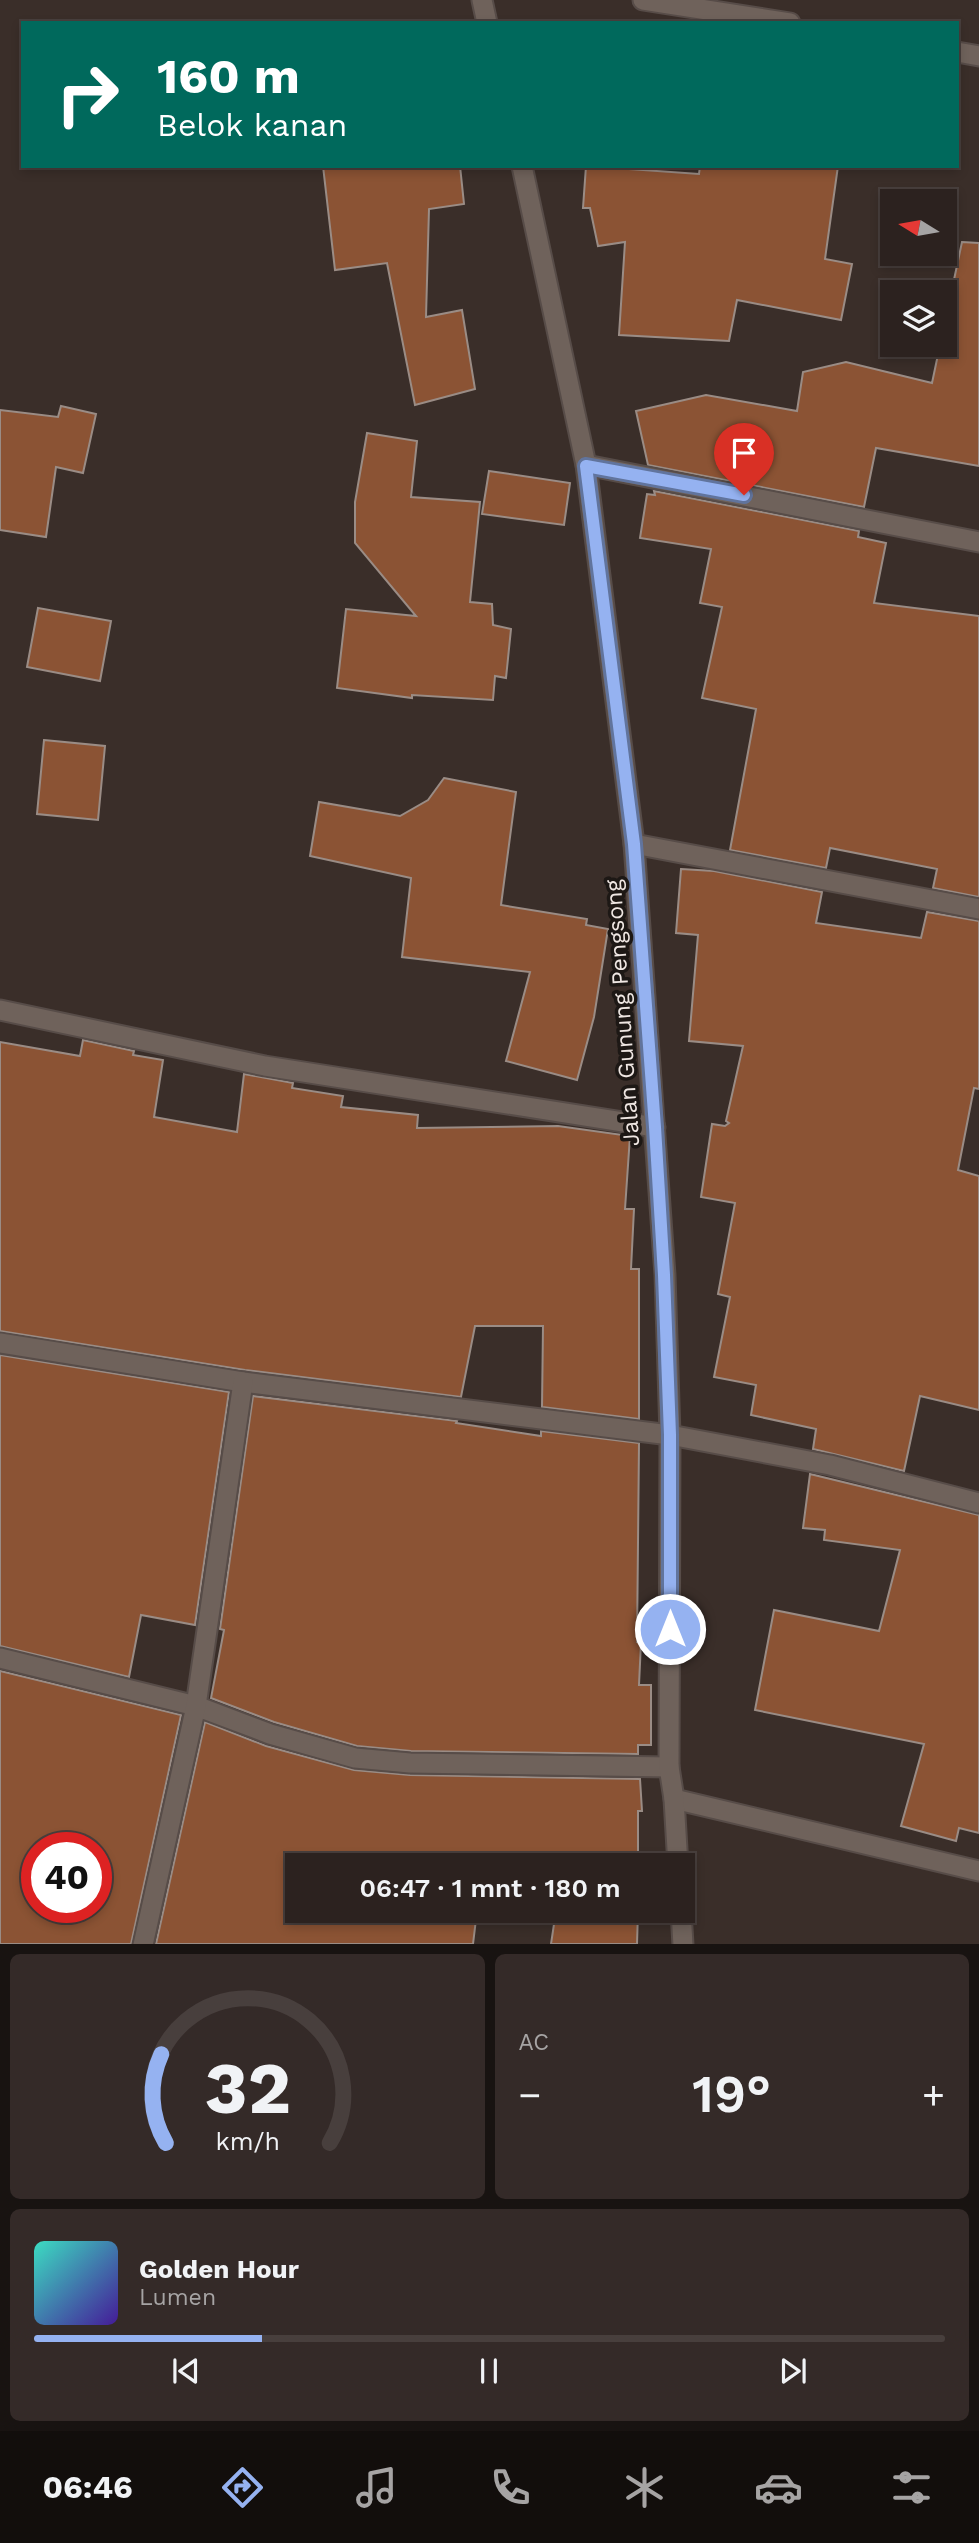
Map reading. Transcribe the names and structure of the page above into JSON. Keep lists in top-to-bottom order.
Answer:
{
  "streets": {
    "street": ["Jalan Gunung Pengsong"]
  },
  "north": "left",
  "page": {
    "turn": ["160 m", "Belok kanan"],
    "limit": "40",
    "trip": "06:47 · 1 mnt · 180 m",
    "tile": "AC",
    "heat": ["−", "19°", "+"],
    "song": ["Golden Hour", "Lumen"],
    "tabs": "06:46",
    "gauge": ["32", "km/h"]
  }
}
